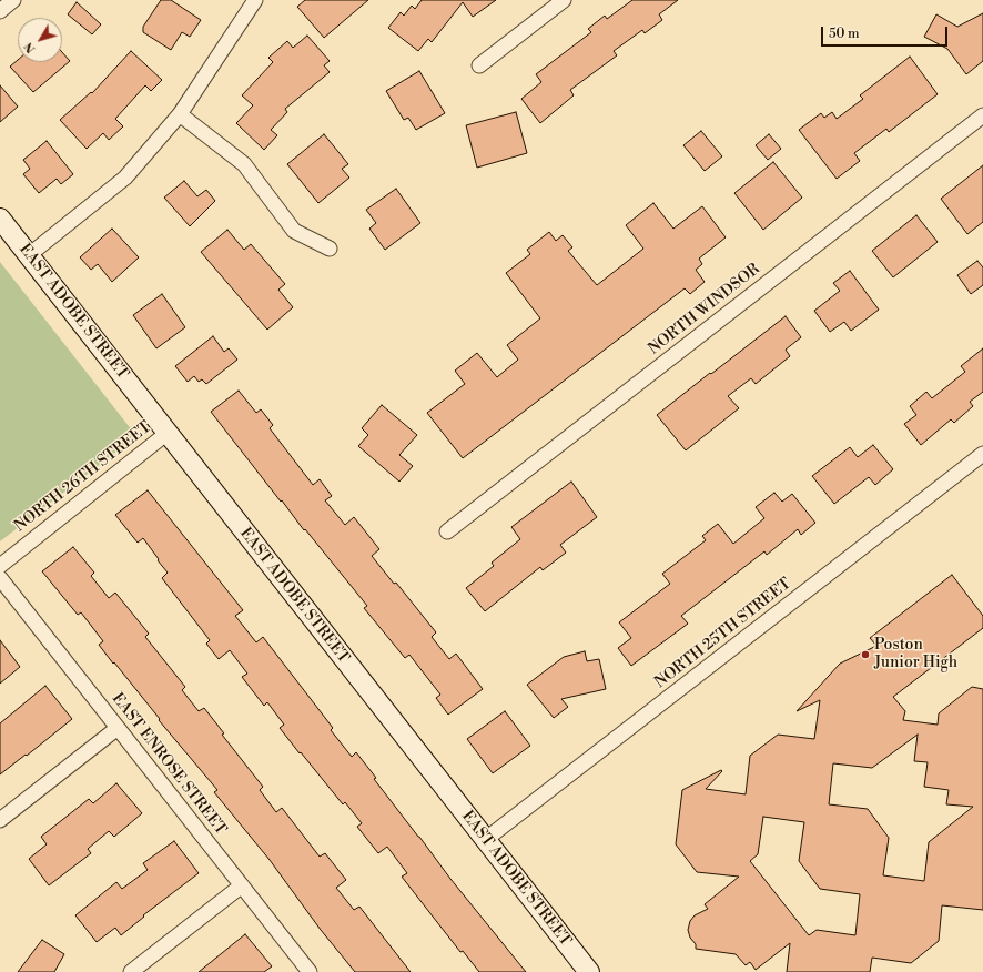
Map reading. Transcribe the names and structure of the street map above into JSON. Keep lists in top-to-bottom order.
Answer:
{
  "streets": {
    "street": [
      "NORTH WINDSOR",
      "EAST ADOBE STREET",
      "NORTH 26TH STREET",
      "NORTH 25TH STREET",
      "EAST ENROSE STREET"
    ]
  },
  "crossings": [
    ["EAST ADOBE STREET", "NORTH 26TH STREET"],
    ["EAST ADOBE STREET", "NORTH 25TH STREET"]
  ],
  "places": ["Poston Junior High"],
  "scale_bar": "50 m",
  "north": "bottom left"
}
